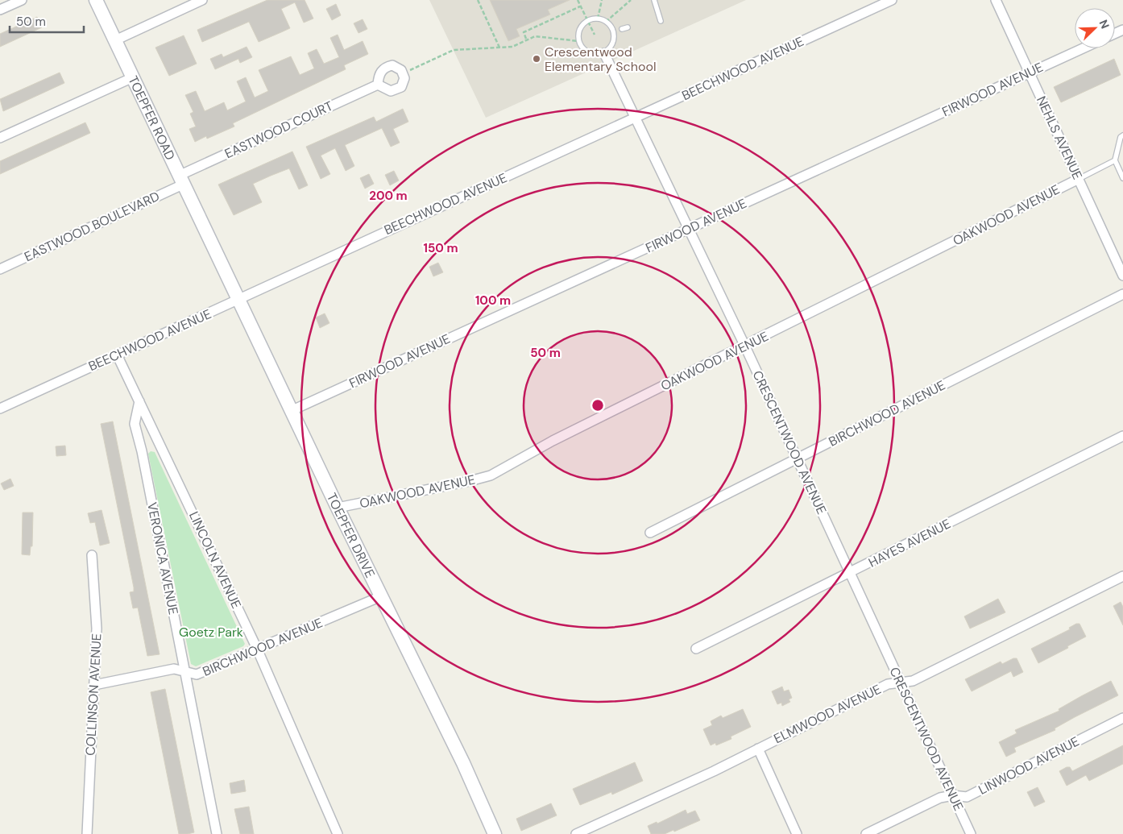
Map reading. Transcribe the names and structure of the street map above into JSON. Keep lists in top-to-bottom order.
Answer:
{
  "streets": {
    "street": [
      "BEECHWOOD AVENUE",
      "FIRWOOD AVENUE",
      "TOEPFER ROAD",
      "EASTWOOD COURT",
      "NEHLS AVENUE",
      "OAKWOOD AVENUE",
      "EASTWOOD BOULEVARD",
      "BIRCHWOOD AVENUE",
      "CRESCENTWOOD AVENUE",
      "TOEPFER DRIVE",
      "HAYES AVENUE",
      "VERONICA AVENUE",
      "LINCOLN AVENUE",
      "COLLINSON AVENUE",
      "ELMWOOD AVENUE",
      "LINWOOD AVENUE"
    ]
  },
  "crossings": [
    ["BEECHWOOD AVENUE", "CRESCENTWOOD AVENUE"],
    ["BEECHWOOD AVENUE", "TOEPFER DRIVE"],
    ["BEECHWOOD AVENUE", "LINCOLN AVENUE"],
    ["FIRWOOD AVENUE", "NEHLS AVENUE"],
    ["FIRWOOD AVENUE", "CRESCENTWOOD AVENUE"],
    ["FIRWOOD AVENUE", "TOEPFER DRIVE"],
    ["TOEPFER ROAD", "EASTWOOD COURT"],
    ["TOEPFER ROAD", "EASTWOOD BOULEVARD"],
    ["TOEPFER ROAD", "TOEPFER DRIVE"],
    ["EASTWOOD COURT", "EASTWOOD BOULEVARD"],
    ["NEHLS AVENUE", "OAKWOOD AVENUE"],
    ["OAKWOOD AVENUE", "CRESCENTWOOD AVENUE"],
    ["OAKWOOD AVENUE", "TOEPFER DRIVE"],
    ["BIRCHWOOD AVENUE", "CRESCENTWOOD AVENUE"],
    ["BIRCHWOOD AVENUE", "TOEPFER DRIVE"],
    ["BIRCHWOOD AVENUE", "VERONICA AVENUE"],
    ["BIRCHWOOD AVENUE", "LINCOLN AVENUE"],
    ["BIRCHWOOD AVENUE", "COLLINSON AVENUE"],
    ["CRESCENTWOOD AVENUE", "HAYES AVENUE"],
    ["CRESCENTWOOD AVENUE", "ELMWOOD AVENUE"],
    ["CRESCENTWOOD AVENUE", "LINWOOD AVENUE"],
    ["VERONICA AVENUE", "LINCOLN AVENUE"]
  ],
  "parks": ["Goetz Park"],
  "places": ["Crescentwood Elementary School"],
  "scale_bar": "50 m",
  "north": "top right",
  "rings": [
    "200 m",
    "150 m",
    "100 m",
    "50 m"
  ]
}
